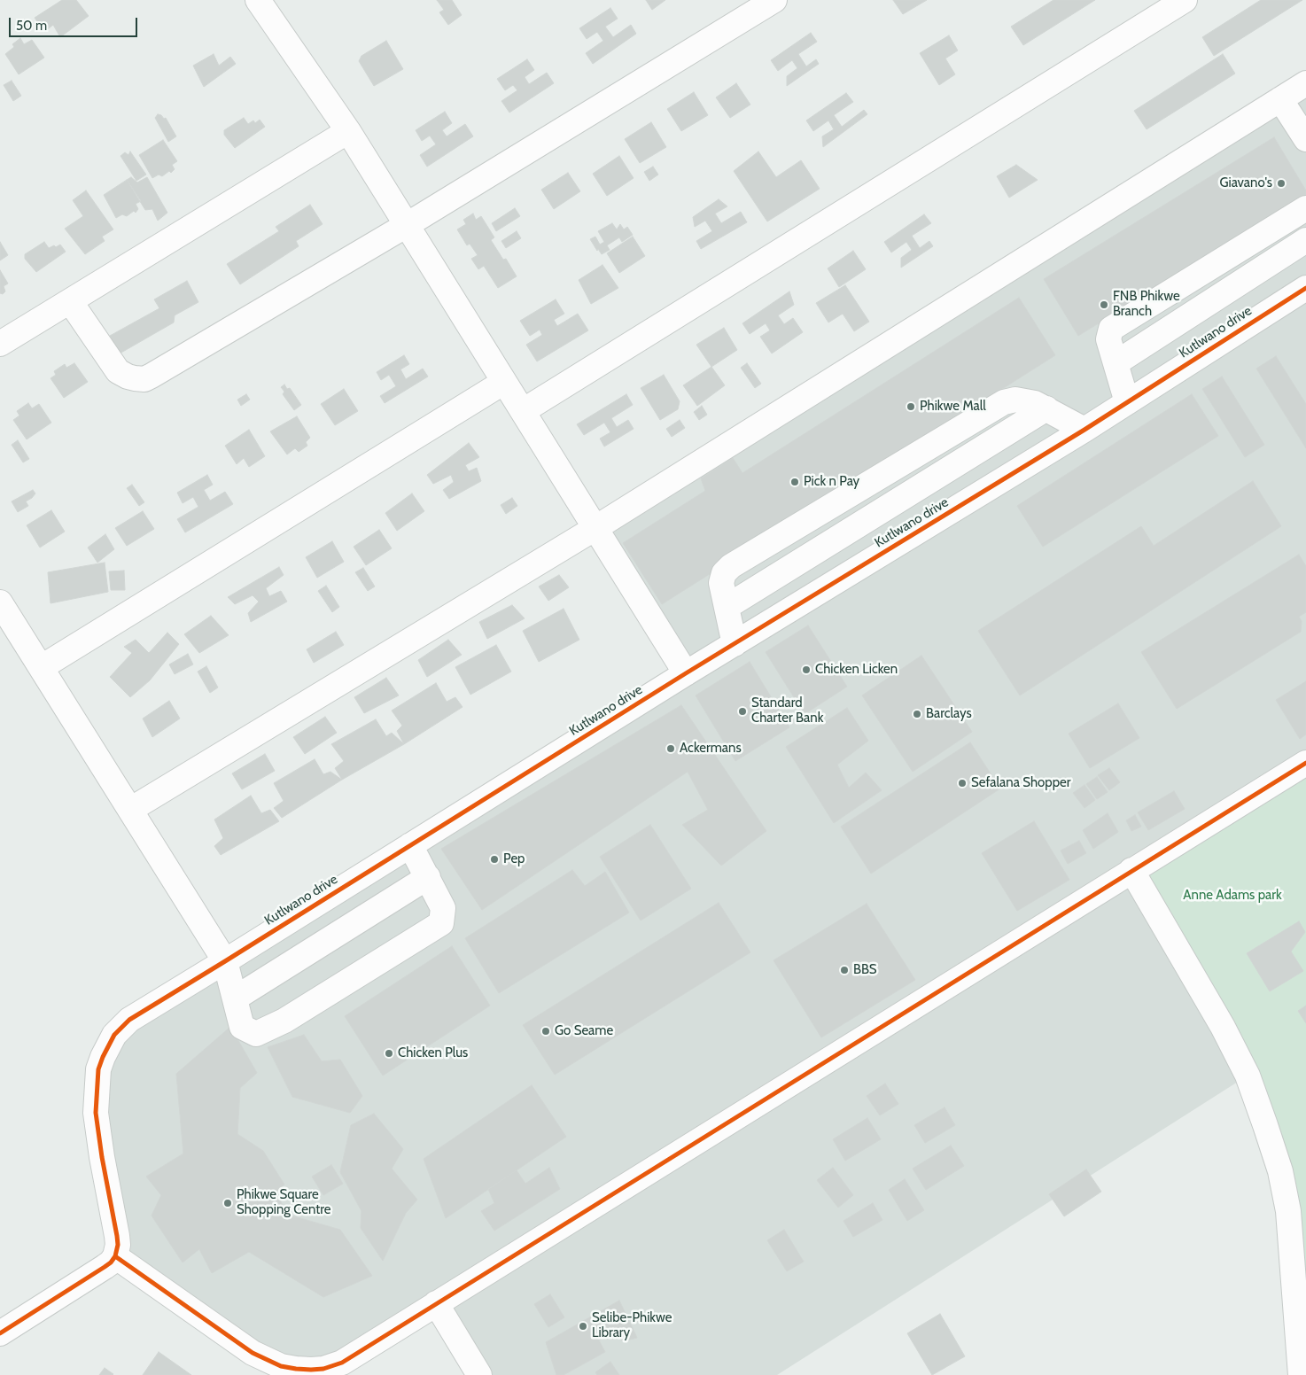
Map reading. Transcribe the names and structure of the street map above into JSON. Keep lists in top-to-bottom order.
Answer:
{
  "streets": {
    "street": ["Kutlwano drive"]
  },
  "parks": ["Anne Adams park"],
  "places": [
    "Giavano's",
    "FNB Phikwe Branch",
    "Phikwe Mall",
    "Pick n Pay",
    "Chicken Licken",
    "Standard Charter Bank",
    "Barclays",
    "Ackermans",
    "Sefalana Shopper",
    "Pep",
    "BBS",
    "Go Seame",
    "Chicken Plus",
    "Phikwe Square Shopping Centre",
    "Selibe-Phikwe Library"
  ],
  "scale_bar": "50 m"
}
